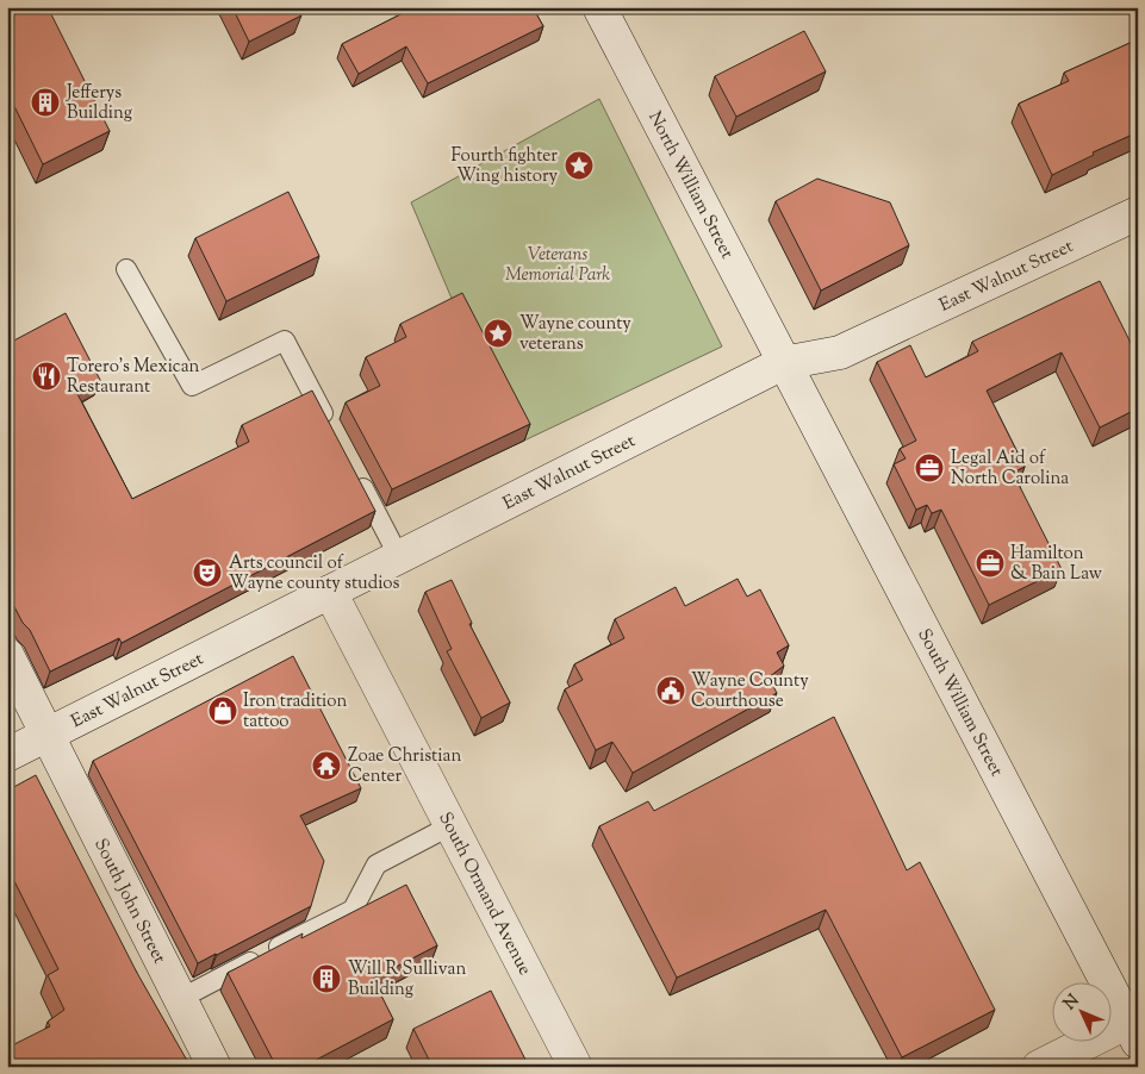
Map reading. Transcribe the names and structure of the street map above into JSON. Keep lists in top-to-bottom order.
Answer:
{
  "streets": {
    "street": [
      "North William Street",
      "East Walnut Street",
      "South William Street",
      "South Ormand Avenue",
      "South John Street"
    ]
  },
  "crossings": [
    ["North William Street", "East Walnut Street"],
    ["North William Street", "South William Street"],
    ["East Walnut Street", "South William Street"],
    ["East Walnut Street", "South Ormand Avenue"],
    ["East Walnut Street", "South John Street"]
  ],
  "parks": ["Veterans Memorial Park"],
  "places": {
    "building": ["Jefferys Building", "Will R Sullivan Building"],
    "place": ["Fourth fighter Wing history", "Wayne county veterans"],
    "restaurant": ["Torero's Mexican Restaurant"],
    "office": ["Legal Aid of North Carolina", "Hamilton & Bain Law"],
    "theatre": ["Arts council of Wayne county studios"],
    "public building": ["Wayne County Courthouse"],
    "shop": ["Iron tradition tattoo"],
    "temple": ["Zoae Christian Center"]
  },
  "north": "top left"
}
